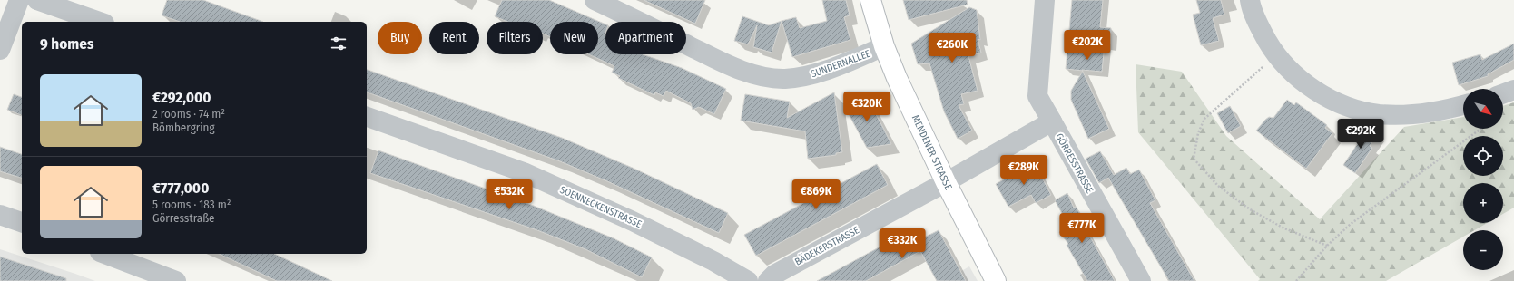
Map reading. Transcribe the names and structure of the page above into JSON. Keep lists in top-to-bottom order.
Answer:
{
  "streets": {
    "main road": ["MENDENER STRASSE"],
    "street": [
      "SUNDERNALLEE",
      "GÖRRESSTRASSE",
      "SOENNECKENSTRASSE",
      "BÄDEKERSTRASSE"
    ]
  },
  "crossings": [
    ["SUNDERNALLEE", "MENDENER STRASSE"],
    ["MENDENER STRASSE", "BÄDEKERSTRASSE"],
    ["GÖRRESSTRASSE", "BÄDEKERSTRASSE"]
  ],
  "north": "bottom right",
  "page": {
    "chip": [
      "Buy",
      "Rent",
      "Filters",
      "New",
      "Apartment"
    ],
    "heading": "9 homes",
    "price": [
      "€202K",
      "€260K",
      "€320K",
      "€292K",
      "€289K",
      "€532K",
      "€869K",
      "€777K",
      "€332K"
    ],
    "list": [
      {
        "name": "€292,000",
        "note": "2 rooms · 74 m² · Bömbergring"
      },
      {
        "name": "€777,000",
        "note": "5 rooms · 183 m² · Görresstraße"
      }
    ],
    "map_buttons": ["+", "−"]
  }
}
